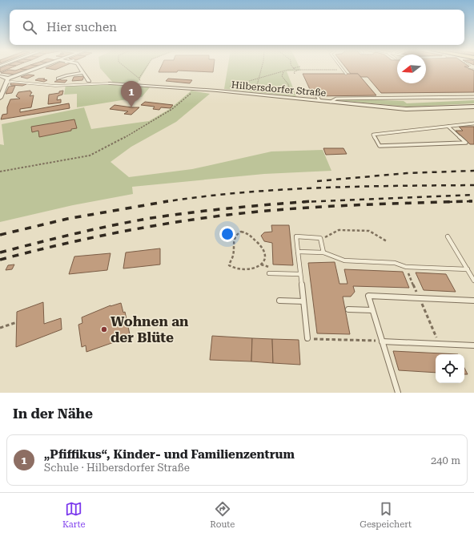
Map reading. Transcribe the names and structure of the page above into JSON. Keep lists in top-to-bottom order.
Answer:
{
  "streets": {
    "street": ["Hilbersdorfer Straße"]
  },
  "places": ["Wohnen an der Blüte"],
  "north": "left",
  "page": {
    "search": "Hier suchen",
    "pins": "1",
    "heading": "In der Nähe",
    "list": [
      {
        "mark": "1",
        "name": "„Pfiffikus“, Kinder- und Familienzentrum",
        "note": "Schule · Hilbersdorfer Straße",
        "value": "240 m"
      }
    ],
    "nav": ["Karte", "Route", "Gespeichert"]
  }
}
